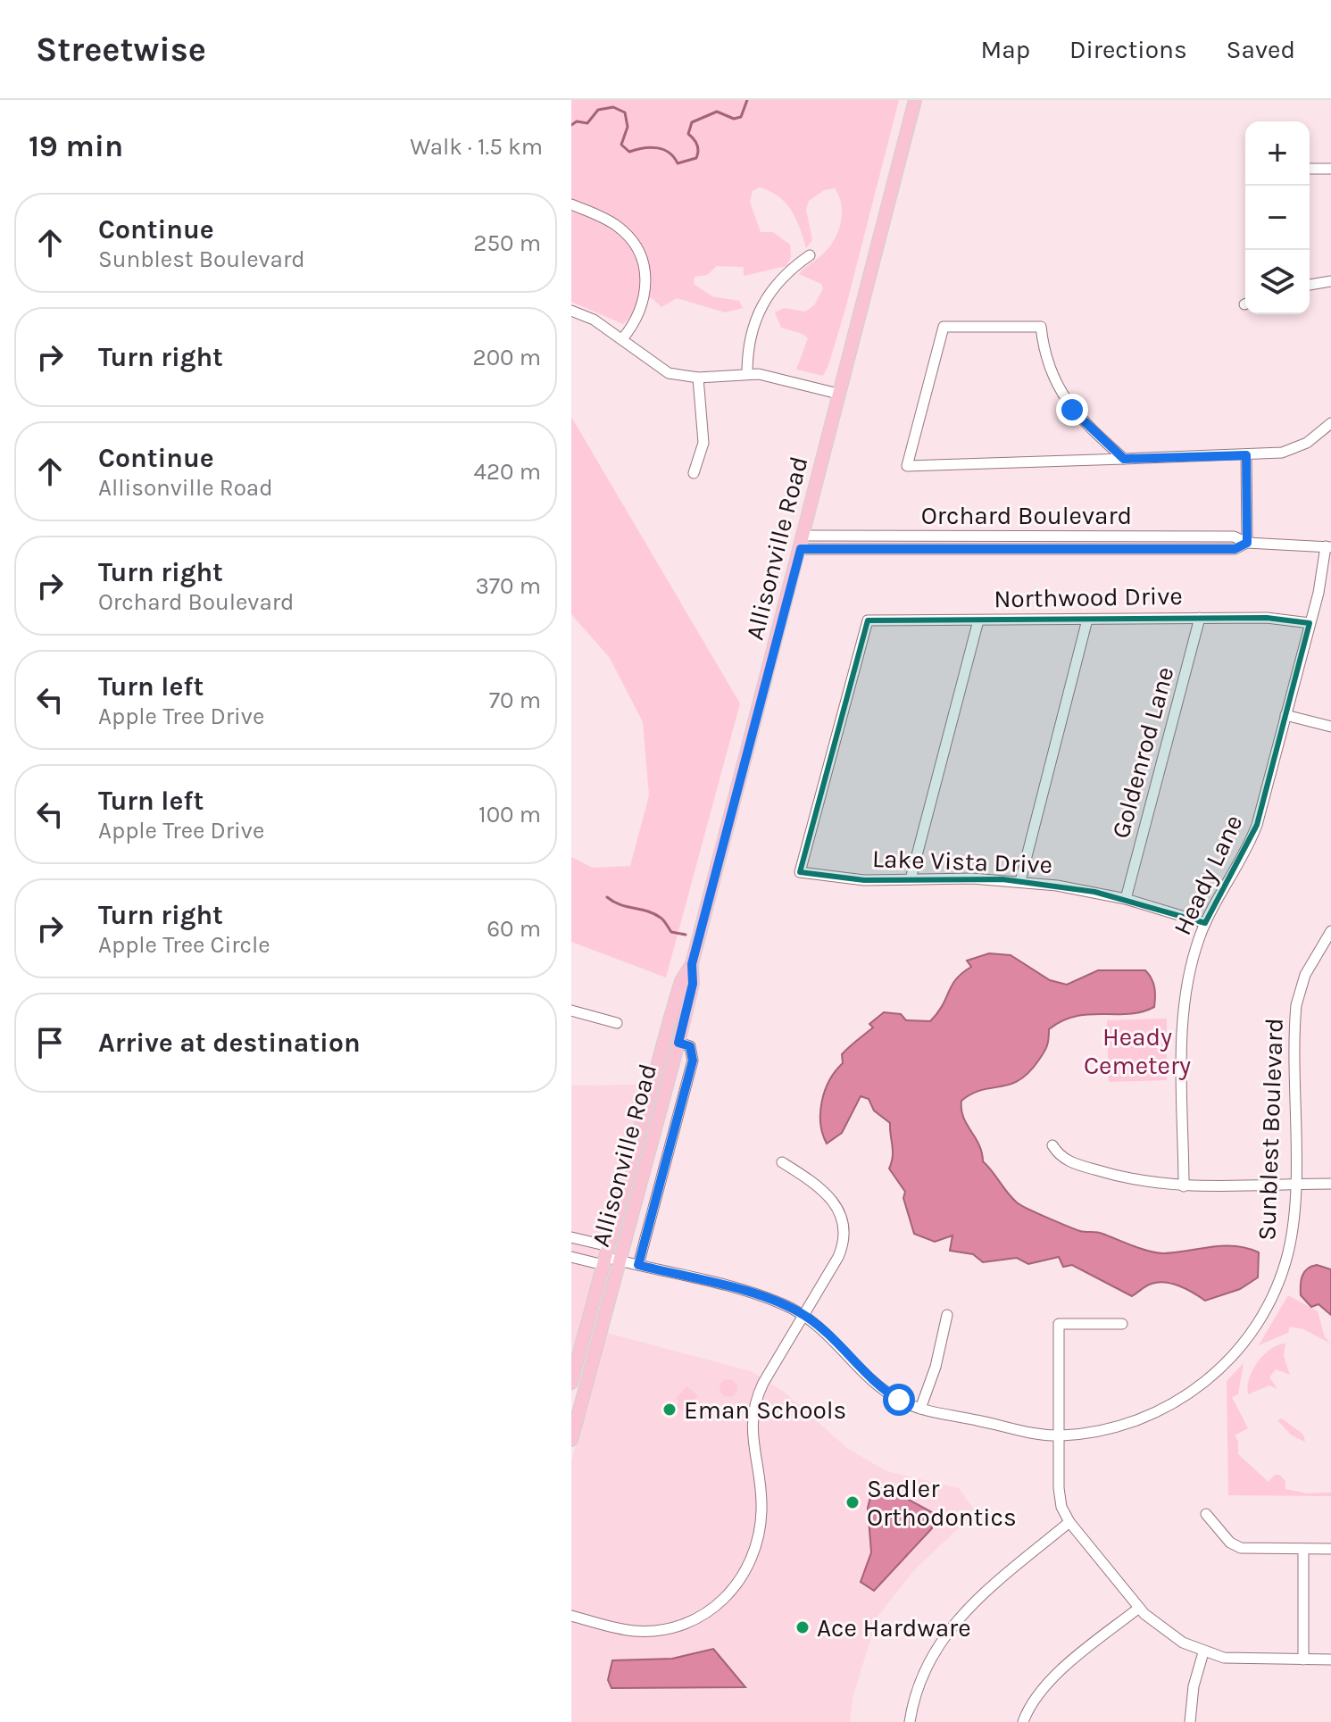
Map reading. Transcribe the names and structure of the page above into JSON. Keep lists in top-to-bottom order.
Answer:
{
  "streets": {
    "main road": ["Allisonville Road"],
    "street": [
      "Orchard Boulevard",
      "Northwood Drive",
      "Goldenrod Lane",
      "Lake Vista Drive",
      "Heady Lane",
      "Sunblest Boulevard"
    ]
  },
  "crossings": [
    ["Orchard Boulevard", "Allisonville Road"],
    ["Orchard Boulevard", "Heady Lane"],
    ["Allisonville Road", "Sunblest Boulevard"],
    ["Northwood Drive", "Goldenrod Lane"],
    ["Northwood Drive", "Lake Vista Drive"],
    ["Northwood Drive", "Heady Lane"],
    ["Goldenrod Lane", "Lake Vista Drive"],
    ["Lake Vista Drive", "Heady Lane"]
  ],
  "parks": ["Heady Cemetery"],
  "places": ["Eman Schools", "Sadler Orthodontics", "Ace Hardware"],
  "page": {
    "header": "Streetwise",
    "nav": ["Map", "Directions", "Saved"],
    "heading": ["19 min", "Walk · 1.5 km"],
    "map_buttons": ["+", "−"],
    "list": [
      ["Continue", "Sunblest Boulevard", "250 m"],
      ["Turn right", "200 m"],
      ["Continue", "Allisonville Road", "420 m"],
      ["Turn right", "Orchard Boulevard", "370 m"],
      ["Turn left", "Apple Tree Drive", "70 m"],
      ["Turn left", "Apple Tree Drive", "100 m"],
      ["Turn right", "Apple Tree Circle", "60 m"],
      "Arrive at destination"
    ]
  }
}
